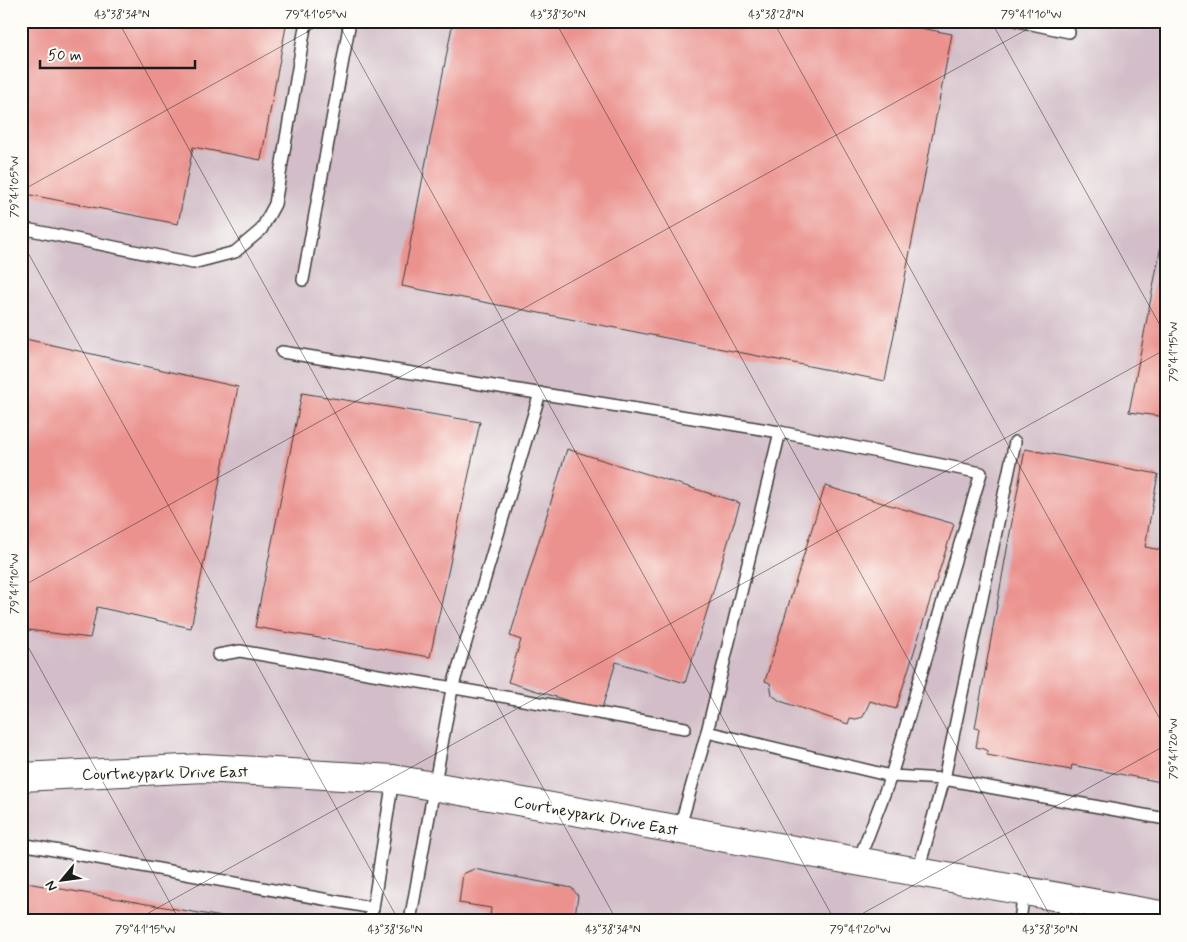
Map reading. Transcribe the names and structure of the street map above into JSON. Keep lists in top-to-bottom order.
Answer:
{
  "streets": {
    "main road": ["Courtneypark Drive East"]
  },
  "scale_bar": "50 m",
  "north": "bottom left",
  "coordinates": [
    "43°38'34\"N",
    "79°41'05\"W",
    "43°38'30\"N",
    "43°38'28\"N",
    "79°41'10\"W",
    "79°41'15\"W",
    "79°41'20\"W",
    "43°38'36\"N"
  ]
}
